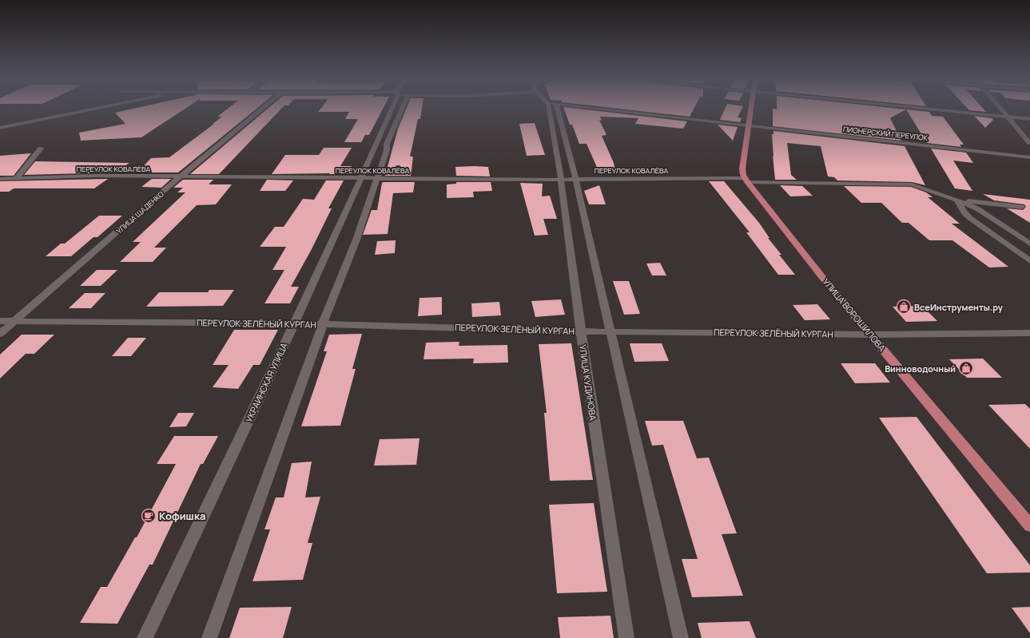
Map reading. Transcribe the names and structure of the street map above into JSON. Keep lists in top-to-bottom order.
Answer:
{
  "streets": {
    "main road": ["УЛИЦА ВОРОШИЛОВА"],
    "street": [
      "ПИОНЕРСКИЙ ПЕРЕУЛОК",
      "ПЕРЕУЛОК КОВАЛЁВА",
      "УЛИЦА ЩАДЕНКО",
      "ПЕРЕУЛОК ЗЕЛЁНЫЙ КУРГАН",
      "УКРАИНСКАЯ УЛИЦА",
      "УЛИЦА КУДИНОВА"
    ]
  },
  "crossings": [
    ["ПЕРЕУЛОК КОВАЛЁВА", "УЛИЦА ЩАДЕНКО"],
    ["ПЕРЕУЛОК КОВАЛЁВА", "УЛИЦА ВОРОШИЛОВА"],
    ["ПЕРЕУЛОК КОВАЛЁВА", "УКРАИНСКАЯ УЛИЦА"],
    ["ПЕРЕУЛОК КОВАЛЁВА", "УЛИЦА КУДИНОВА"],
    ["УЛИЦА ЩАДЕНКО", "ПЕРЕУЛОК ЗЕЛЁНЫЙ КУРГАН"],
    ["УЛИЦА ВОРОШИЛОВА", "ПЕРЕУЛОК ЗЕЛЁНЫЙ КУРГАН"],
    ["ПЕРЕУЛОК ЗЕЛЁНЫЙ КУРГАН", "УКРАИНСКАЯ УЛИЦА"],
    ["ПЕРЕУЛОК ЗЕЛЁНЫЙ КУРГАН", "УЛИЦА КУДИНОВА"]
  ],
  "places": {
    "shop": ["ВсеИнструменты.ру", "Винноводочный"],
    "cafe": ["Кофишка"]
  }
}
